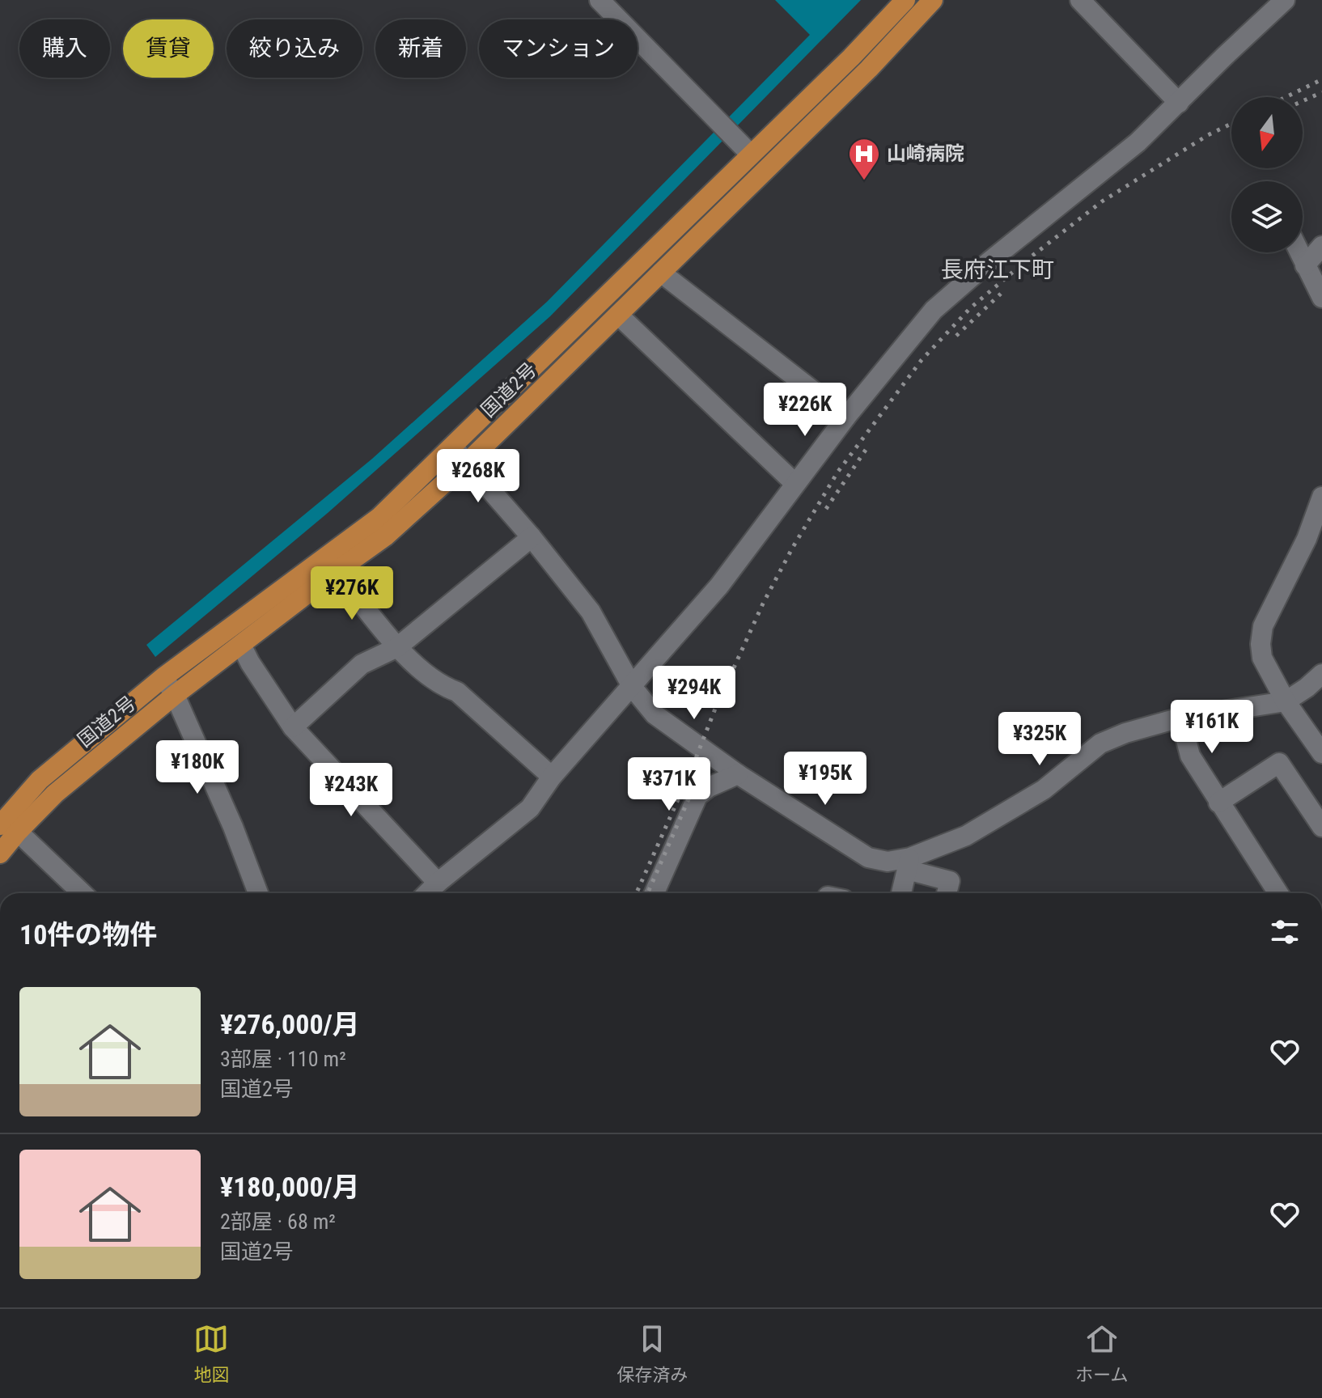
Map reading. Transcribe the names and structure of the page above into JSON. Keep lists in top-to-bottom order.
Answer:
{
  "streets": {
    "highway": ["国道2号"]
  },
  "districts": ["長府江下町"],
  "places": {
    "hospital": ["山崎病院"]
  },
  "north": "bottom",
  "page": {
    "chip": [
      "購入",
      "賃貸",
      "絞り込み",
      "新着",
      "マンション"
    ],
    "price": [
      "¥226K",
      "¥268K",
      "¥276K",
      "¥294K",
      "¥161K",
      "¥325K",
      "¥180K",
      "¥195K",
      "¥371K",
      "¥243K"
    ],
    "heading": "10件の物件",
    "list": [
      {
        "name": "¥276,000/月",
        "note": "3部屋 · 110 m² · 国道2号"
      },
      {
        "name": "¥180,000/月",
        "note": "2部屋 · 68 m² · 国道2号"
      }
    ],
    "tabs": ["地図", "保存済み", "ホーム"]
  }
}
